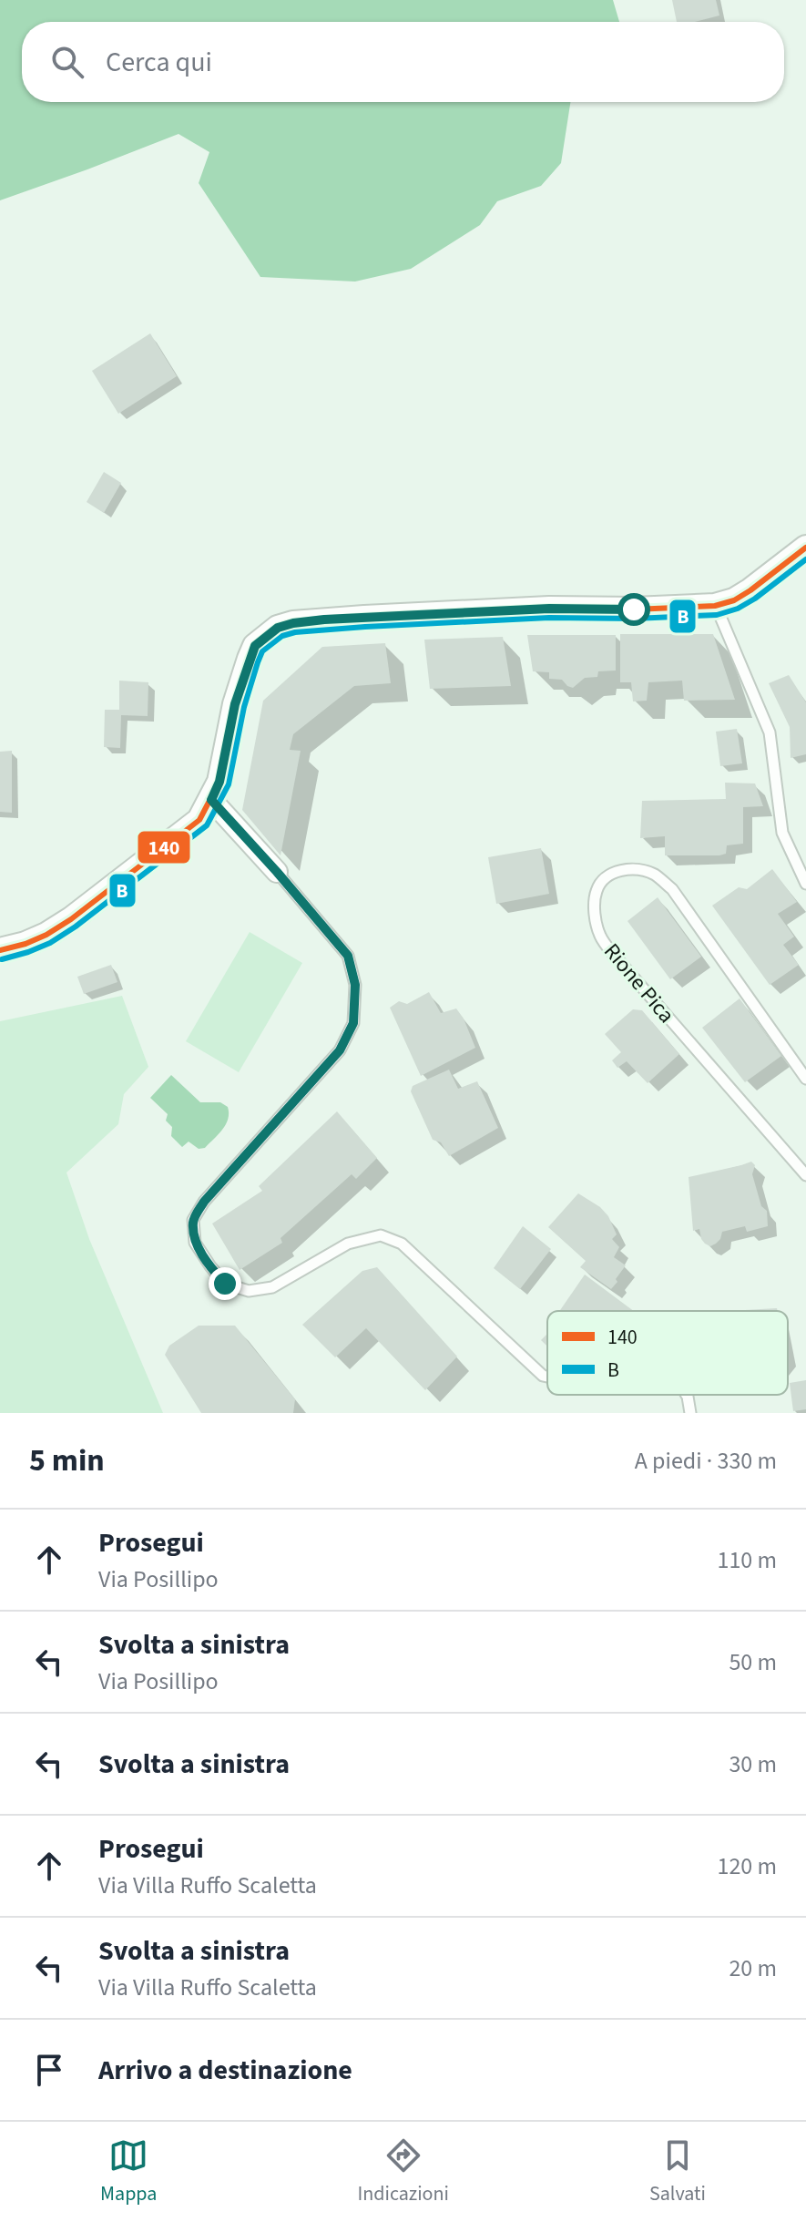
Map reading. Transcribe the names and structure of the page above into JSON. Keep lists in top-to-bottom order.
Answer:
{
  "streets": {
    "lane": ["Rione Pica"]
  },
  "lines": ["transit line 140", "transit line B"],
  "legend": ["140", "B"],
  "page": {
    "search": "Cerca qui",
    "heading": ["5 min", "A piedi · 330 m"],
    "list": [
      ["Prosegui", "Via Posillipo", "110 m"],
      ["Svolta a sinistra", "Via Posillipo", "50 m"],
      ["Svolta a sinistra", "30 m"],
      ["Prosegui", "Via Villa Ruffo Scaletta", "120 m"],
      ["Svolta a sinistra", "Via Villa Ruffo Scaletta", "20 m"],
      "Arrivo a destinazione"
    ],
    "nav": ["Mappa", "Indicazioni", "Salvati"]
  }
}
